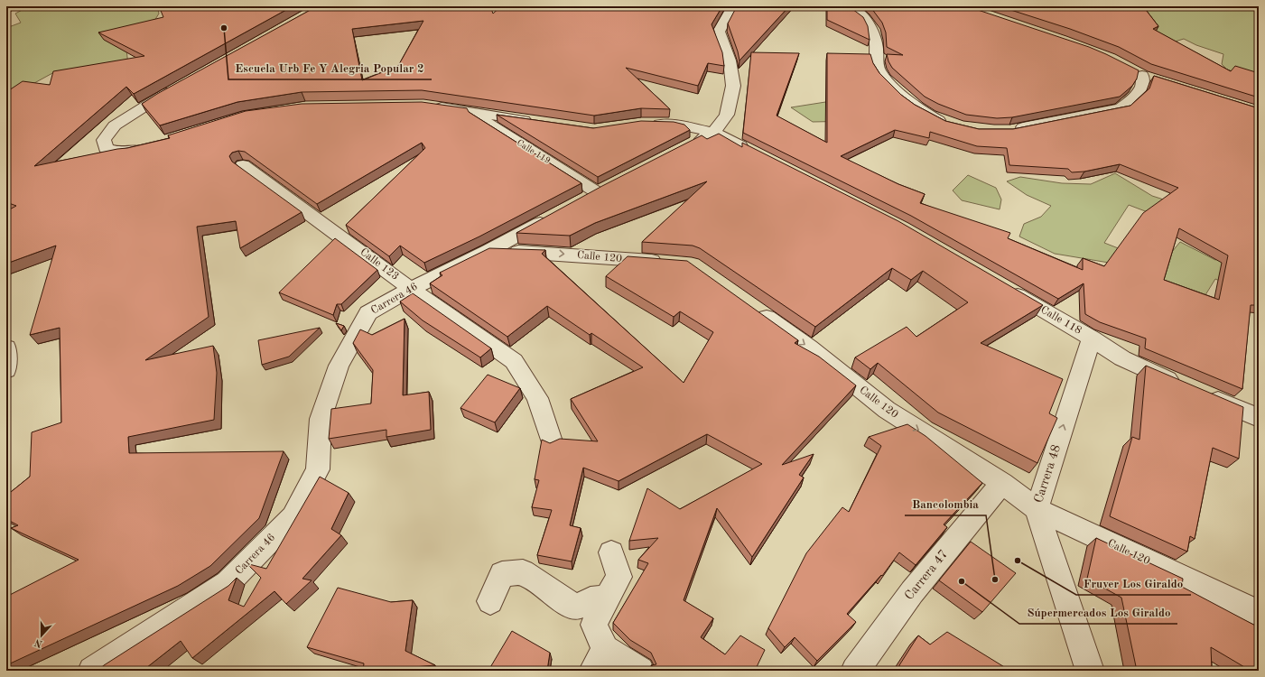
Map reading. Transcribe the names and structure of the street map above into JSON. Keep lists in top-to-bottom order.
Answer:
{
  "streets": {
    "street": [
      "Calle 119",
      "Calle 120",
      "Calle 123",
      "Carrera 46",
      "Calle 118",
      "Carrera 48",
      "Carrera 47"
    ]
  },
  "crossings": [
    ["Calle 120", "Carrera 46"],
    ["Calle 120", "Carrera 48"],
    ["Calle 120", "Carrera 47"],
    ["Calle 123", "Carrera 46"],
    ["Calle 118", "Carrera 48"]
  ],
  "one_way": ["Calle 120", "Carrera 48"],
  "places": [
    "Escuela Urb Fe Y Alegria Popular 2",
    "Fruver Los Giraldo",
    "Bancolombia",
    "Súpermercados Los Giraldo"
  ],
  "north": "bottom"
}
